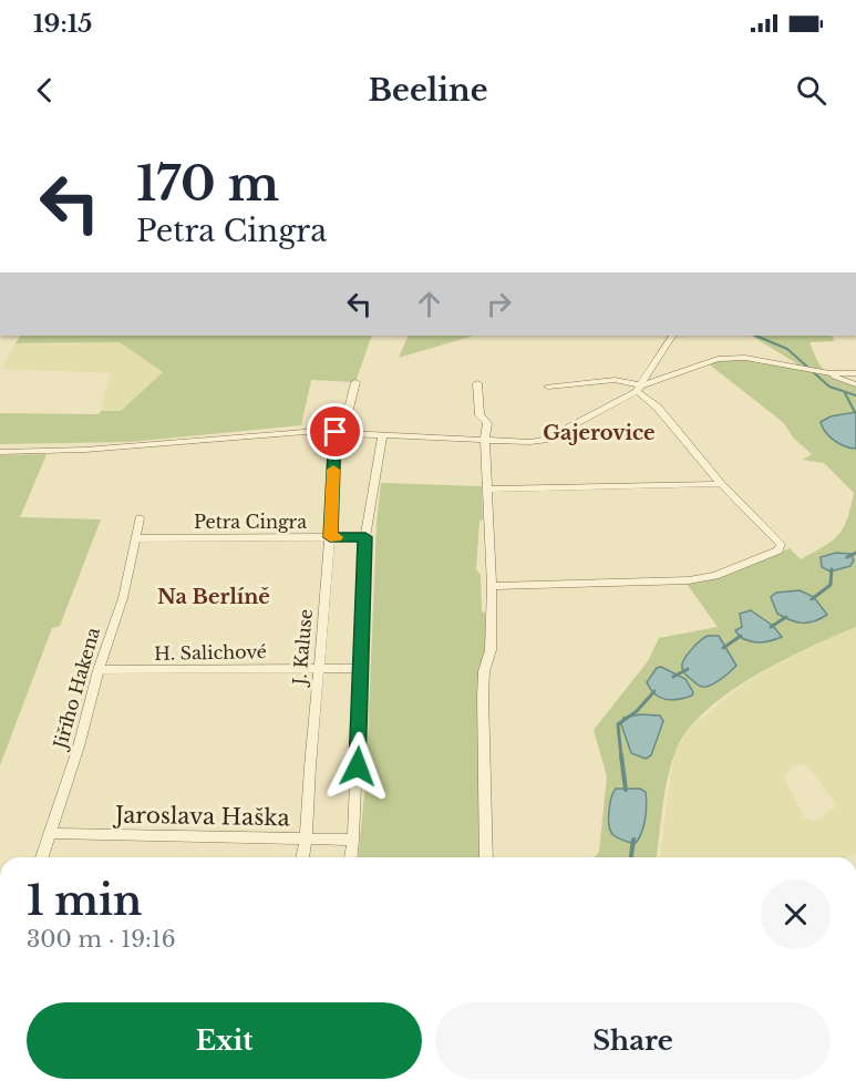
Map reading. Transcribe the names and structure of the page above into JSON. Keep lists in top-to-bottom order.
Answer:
{
  "streets": {
    "street": [
      "Petra Cingra",
      "J. Kaluse",
      "H. Salichové",
      "Jiřího Hakena",
      "Jaroslava Haška"
    ]
  },
  "crossings": [
    ["Petra Cingra", "J. Kaluse"],
    ["Petra Cingra", "Jiřího Hakena"],
    ["J. Kaluse", "H. Salichové"],
    ["J. Kaluse", "Jaroslava Haška"],
    ["H. Salichové", "Jiřího Hakena"],
    ["Jiřího Hakena", "Jaroslava Haška"]
  ],
  "districts": ["Gajerovice", "Na Berlíně"],
  "page": {
    "status": "19:15",
    "header": "Beeline",
    "turn": ["170 m", "Petra Cingra"],
    "heading": ["1 min", "300 m · 19:16"],
    "buttons": ["Exit", "Share"]
  }
}
